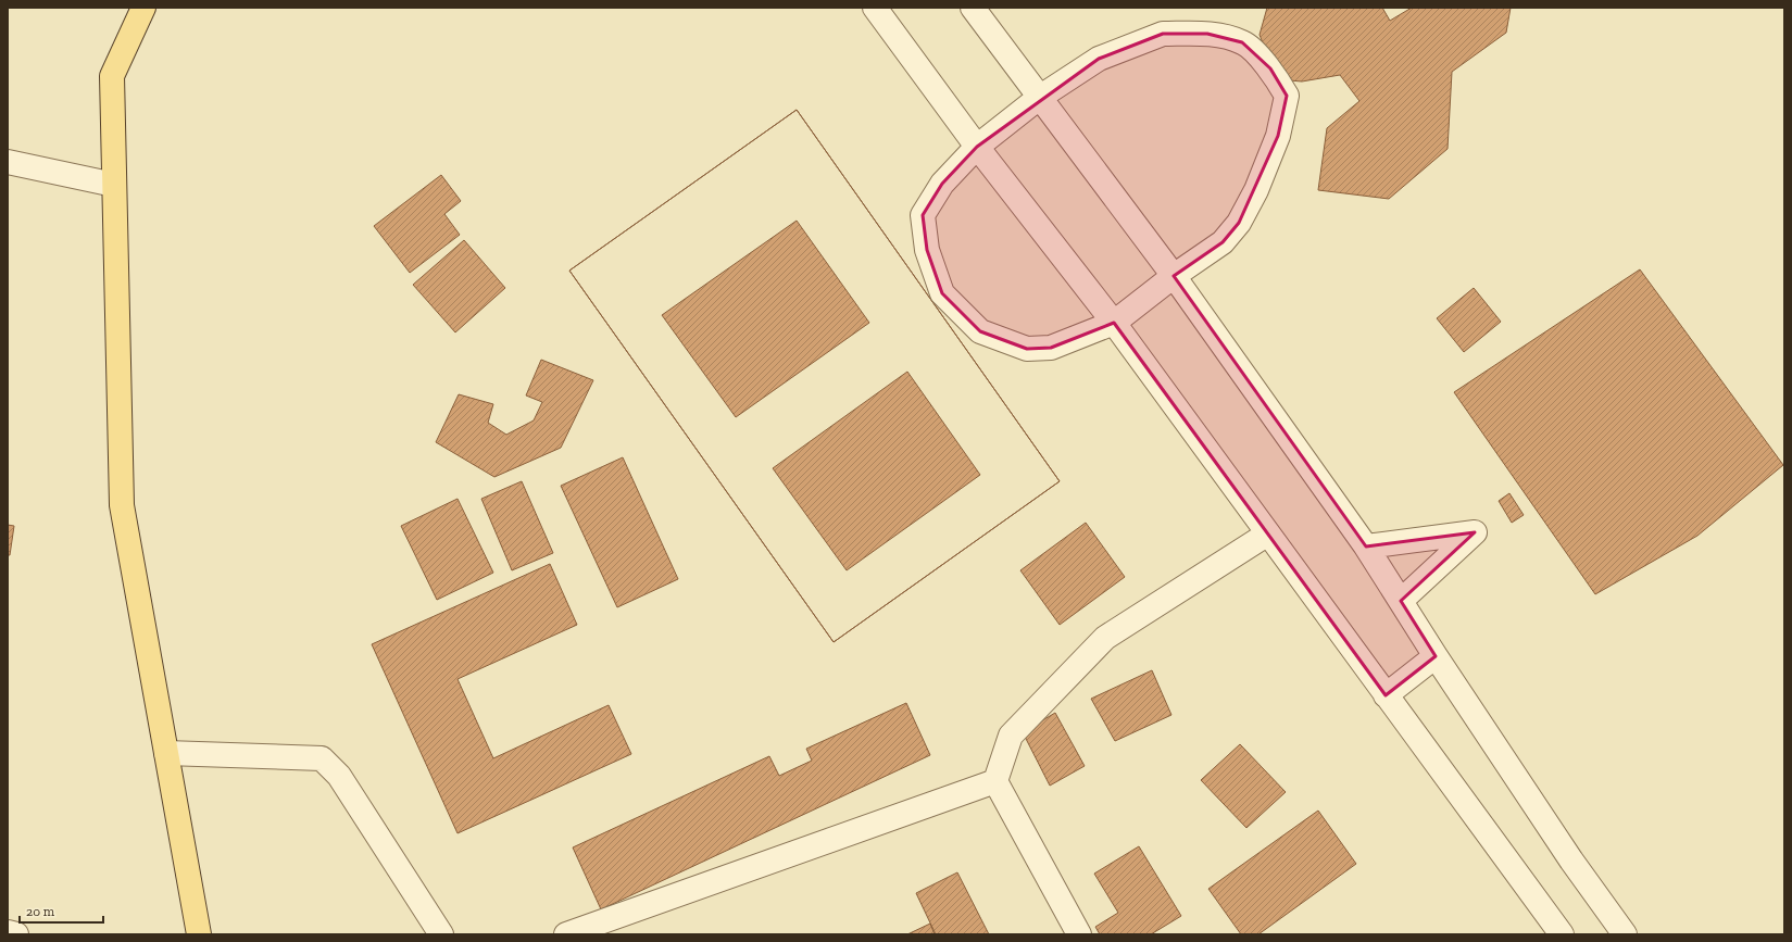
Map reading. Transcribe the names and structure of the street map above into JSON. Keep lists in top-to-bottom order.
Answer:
{
  "scale_bar": "20 m"
}
